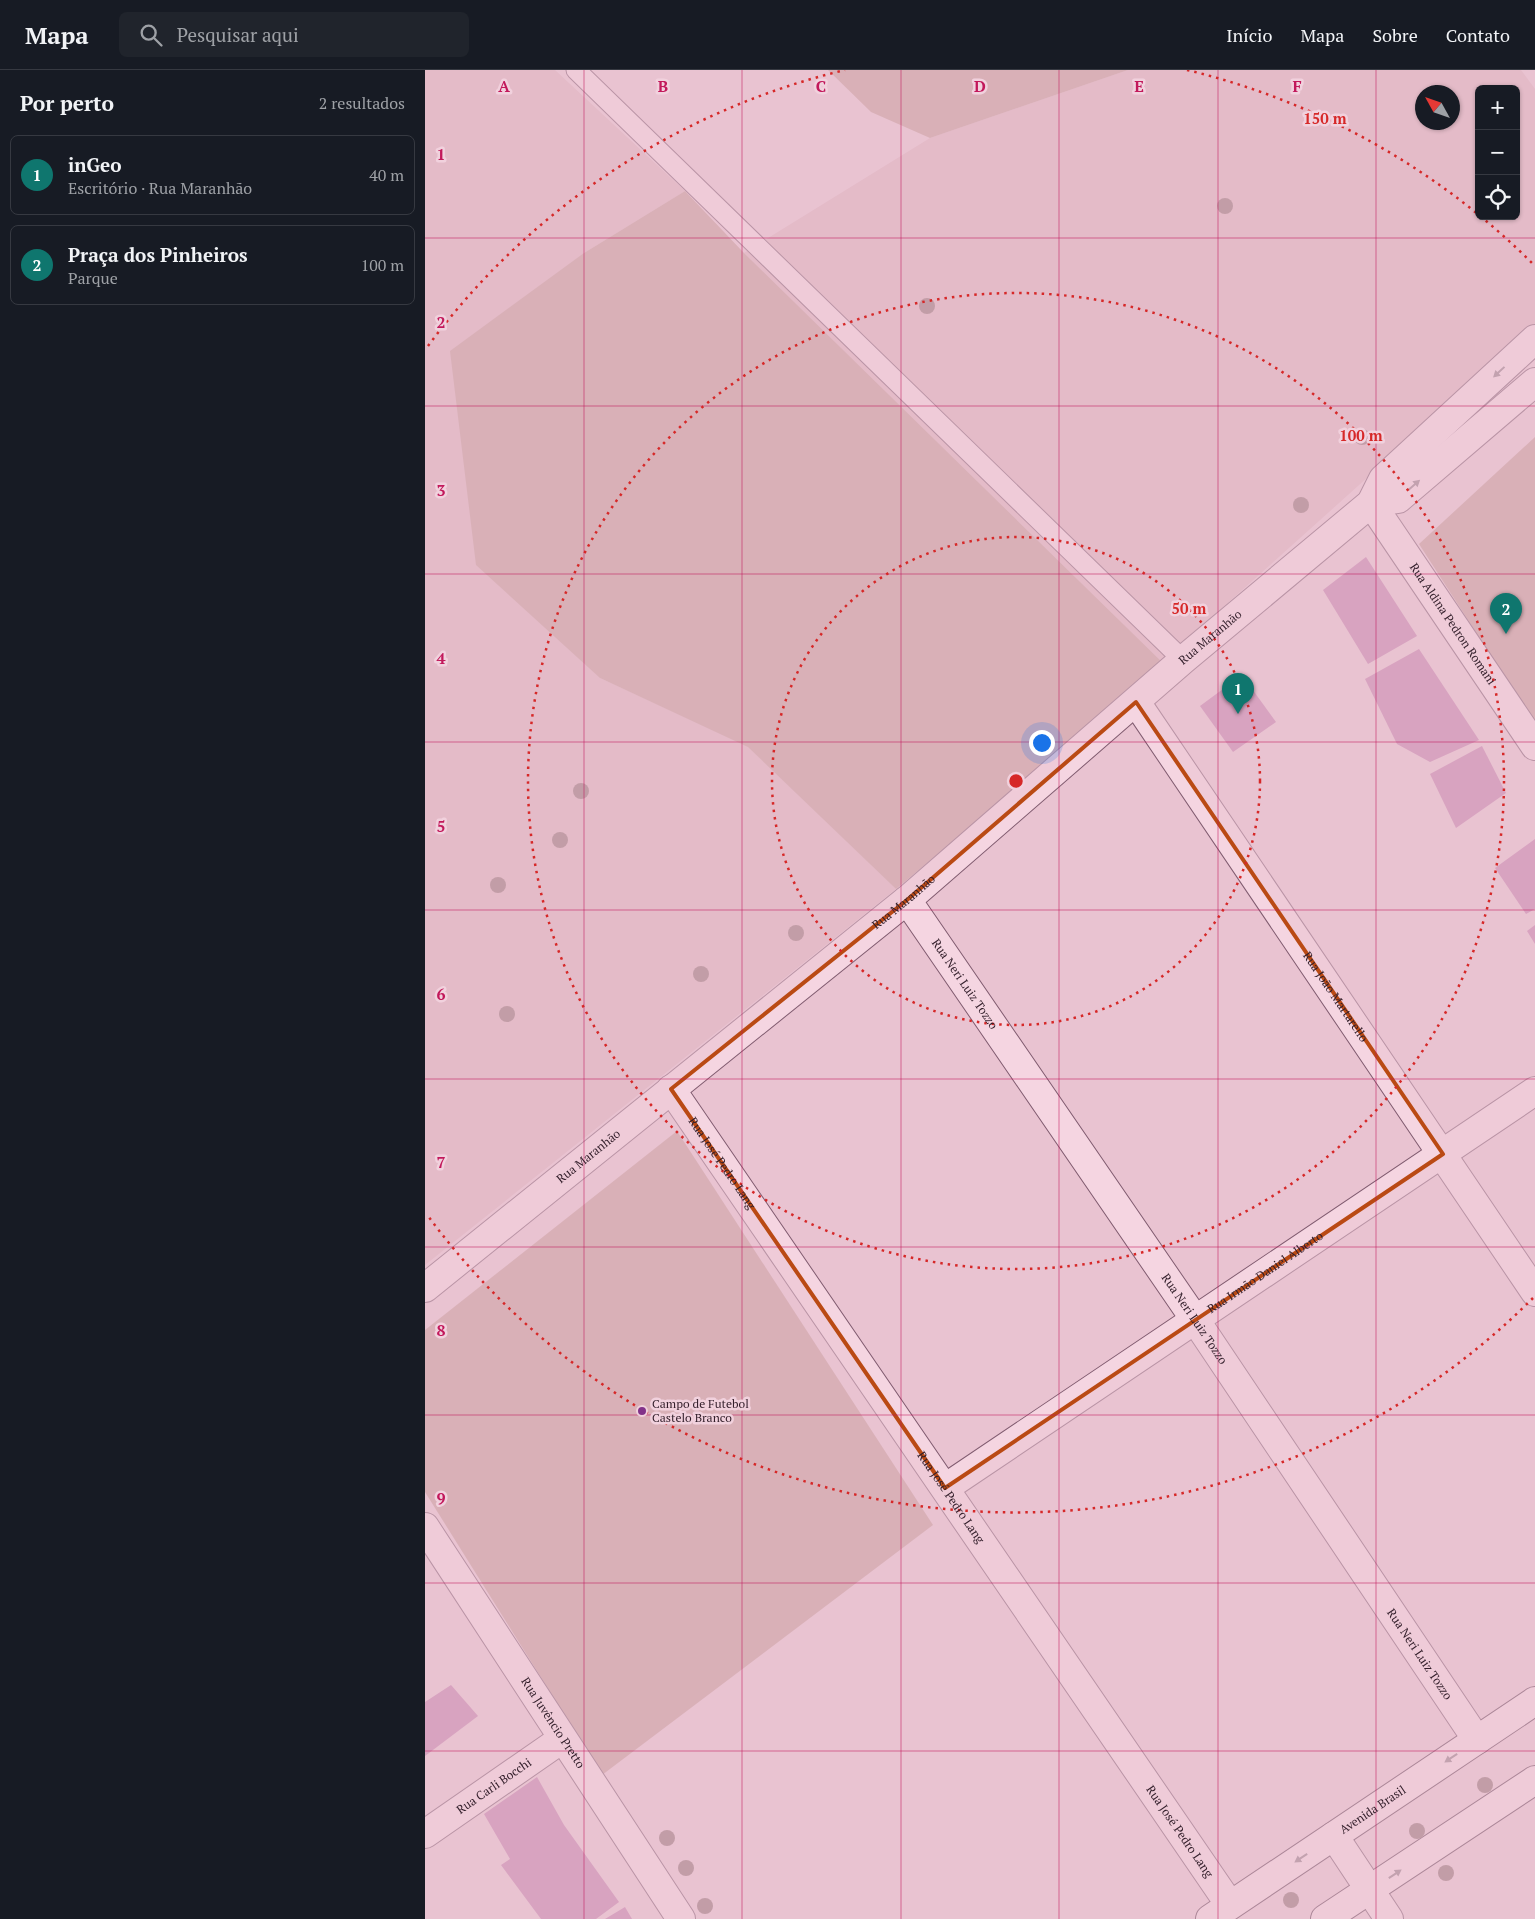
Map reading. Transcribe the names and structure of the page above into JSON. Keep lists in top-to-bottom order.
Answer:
{
  "streets": {
    "street": [
      "Rua Aldina Pedron Romani",
      "Rua Maranhão",
      "Rua Neri Luiz Tozzo",
      "Rua João Martarello",
      "Rua José Pedro Lang",
      "Rua Irmão Daniel Alberto",
      "Rua Juvêncio Pretto",
      "Rua Carli Bocchi",
      "Avenida Brasil"
    ]
  },
  "crossings": [
    ["Rua Aldina Pedron Romani", "Rua Maranhão"],
    ["Rua Maranhão", "Rua Neri Luiz Tozzo"],
    ["Rua Maranhão", "Rua João Martarello"],
    ["Rua Maranhão", "Rua José Pedro Lang"],
    ["Rua Neri Luiz Tozzo", "Rua Irmão Daniel Alberto"],
    ["Rua Neri Luiz Tozzo", "Avenida Brasil"],
    ["Rua João Martarello", "Rua Irmão Daniel Alberto"],
    ["Rua José Pedro Lang", "Rua Irmão Daniel Alberto"],
    ["Rua José Pedro Lang", "Avenida Brasil"],
    ["Rua Juvêncio Pretto", "Rua Carli Bocchi"]
  ],
  "places": ["Campo de Futebol Castelo Branco"],
  "north": "top left",
  "page": {
    "header": "Mapa",
    "search": "Pesquisar aqui",
    "nav": [
      "Início",
      "Mapa",
      "Sobre",
      "Contato"
    ],
    "heading": ["Por perto", "2 resultados"],
    "map_buttons": ["+", "−"],
    "list": [
      {
        "mark": "1",
        "name": "inGeo",
        "note": "Escritório · Rua Maranhão",
        "value": "40 m"
      },
      {
        "mark": "2",
        "name": "Praça dos Pinheiros",
        "note": "Parque",
        "value": "100 m"
      }
    ],
    "pins": ["2", "1"]
  },
  "grid": {
    "columns": [
      "A",
      "B",
      "C",
      "D",
      "E",
      "F"
    ],
    "rows": [
      "1",
      "2",
      "3",
      "4",
      "5",
      "6",
      "7",
      "8",
      "9"
    ]
  },
  "rings": ["150 m", "100 m", "50 m"]
}
